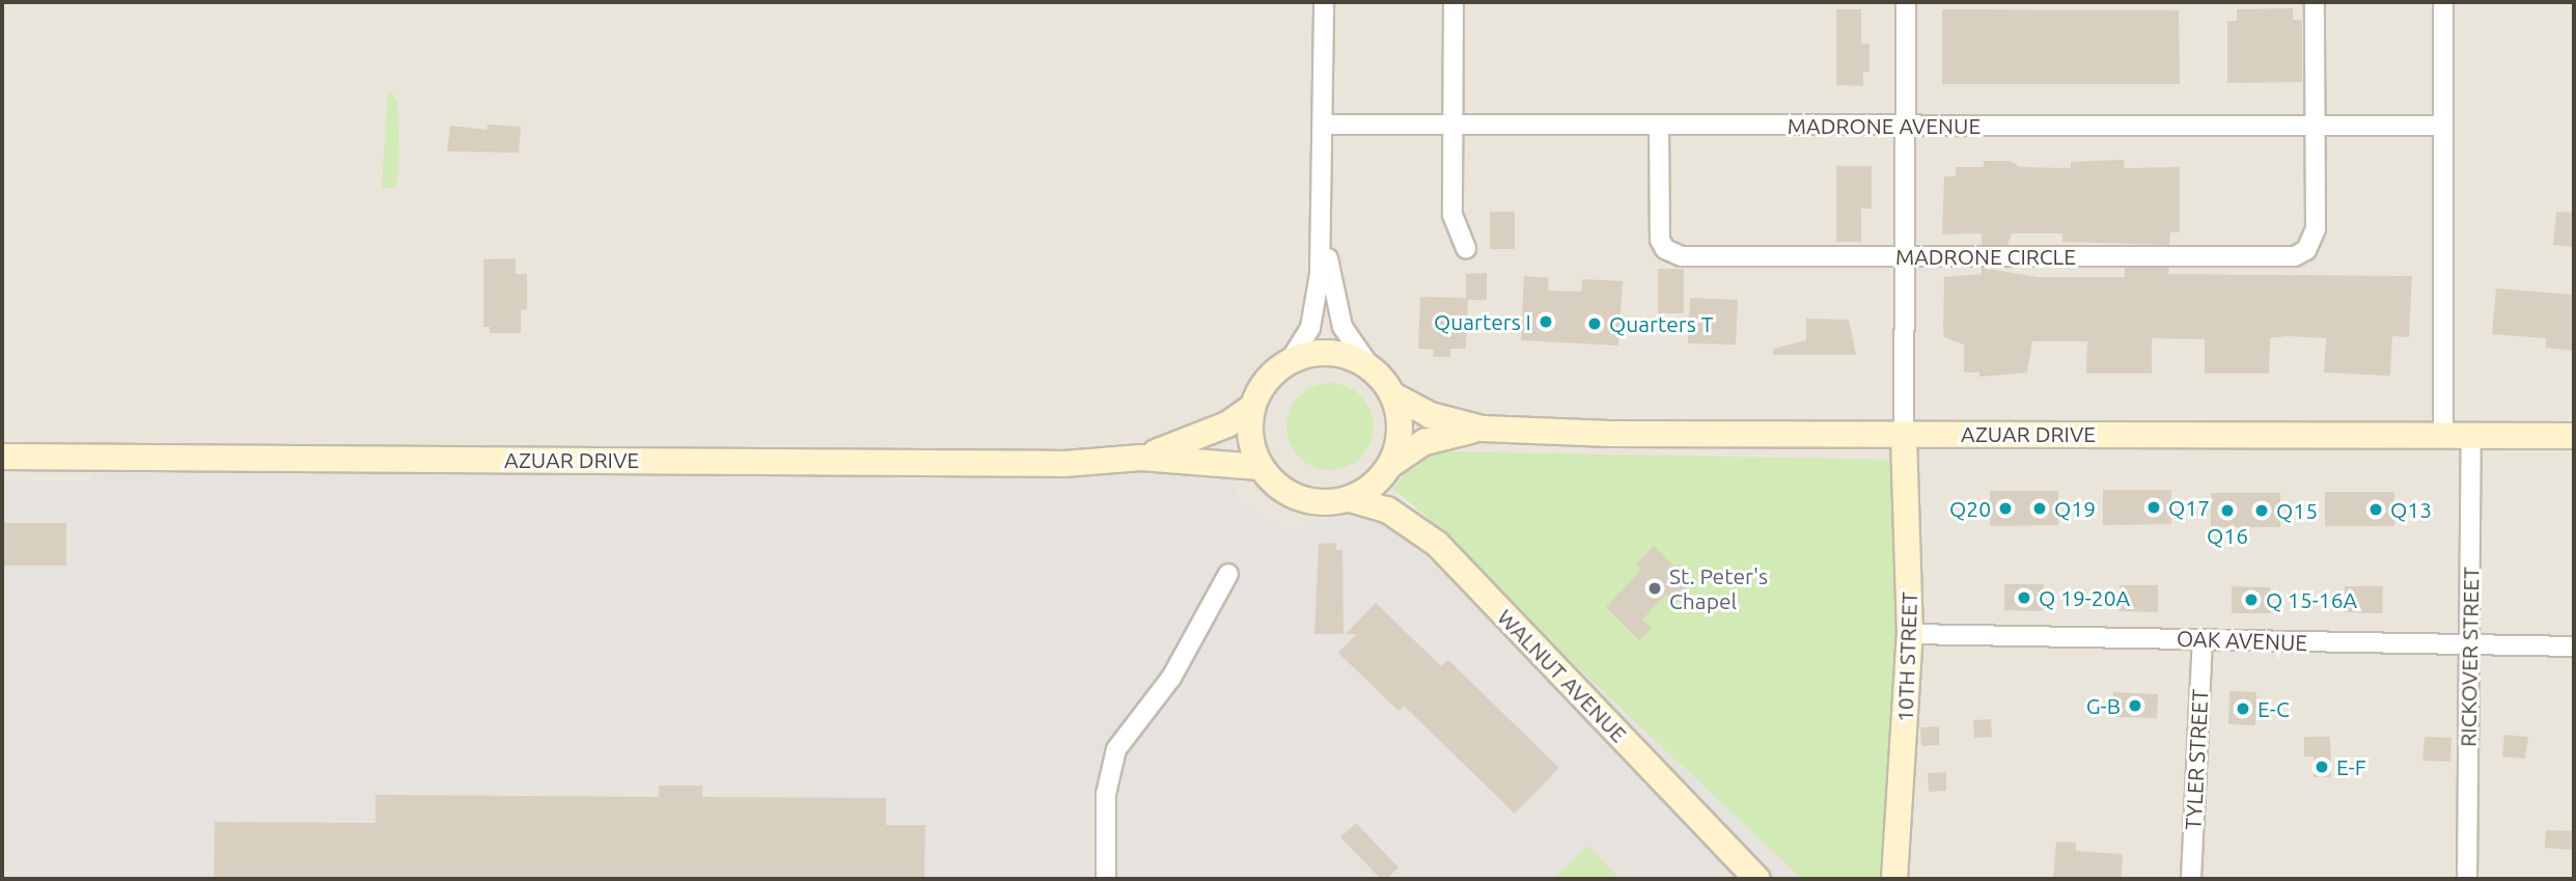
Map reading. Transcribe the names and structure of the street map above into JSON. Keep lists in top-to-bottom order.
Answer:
{
  "streets": {
    "main road": ["AZUAR DRIVE", "10TH STREET", "WALNUT AVENUE"],
    "street": [
      "MADRONE AVENUE",
      "MADRONE CIRCLE",
      "OAK AVENUE",
      "RICKOVER STREET",
      "TYLER STREET"
    ]
  },
  "crossings": [
    ["MADRONE AVENUE", "MADRONE CIRCLE"],
    ["AZUAR DRIVE", "10TH STREET"],
    ["AZUAR DRIVE", "RICKOVER STREET"],
    ["AZUAR DRIVE", "WALNUT AVENUE"],
    ["OAK AVENUE", "10TH STREET"],
    ["OAK AVENUE", "RICKOVER STREET"],
    ["OAK AVENUE", "TYLER STREET"]
  ],
  "places": [
    "Quarters I",
    "Quarters T",
    "Q17",
    "Q20",
    "Q19",
    "Q13",
    "Q16",
    "Q15",
    "St. Peter's Chapel",
    "Q 19-20A",
    "Q 15-16A",
    "G-B",
    "E-C",
    "E-F"
  ]
}
